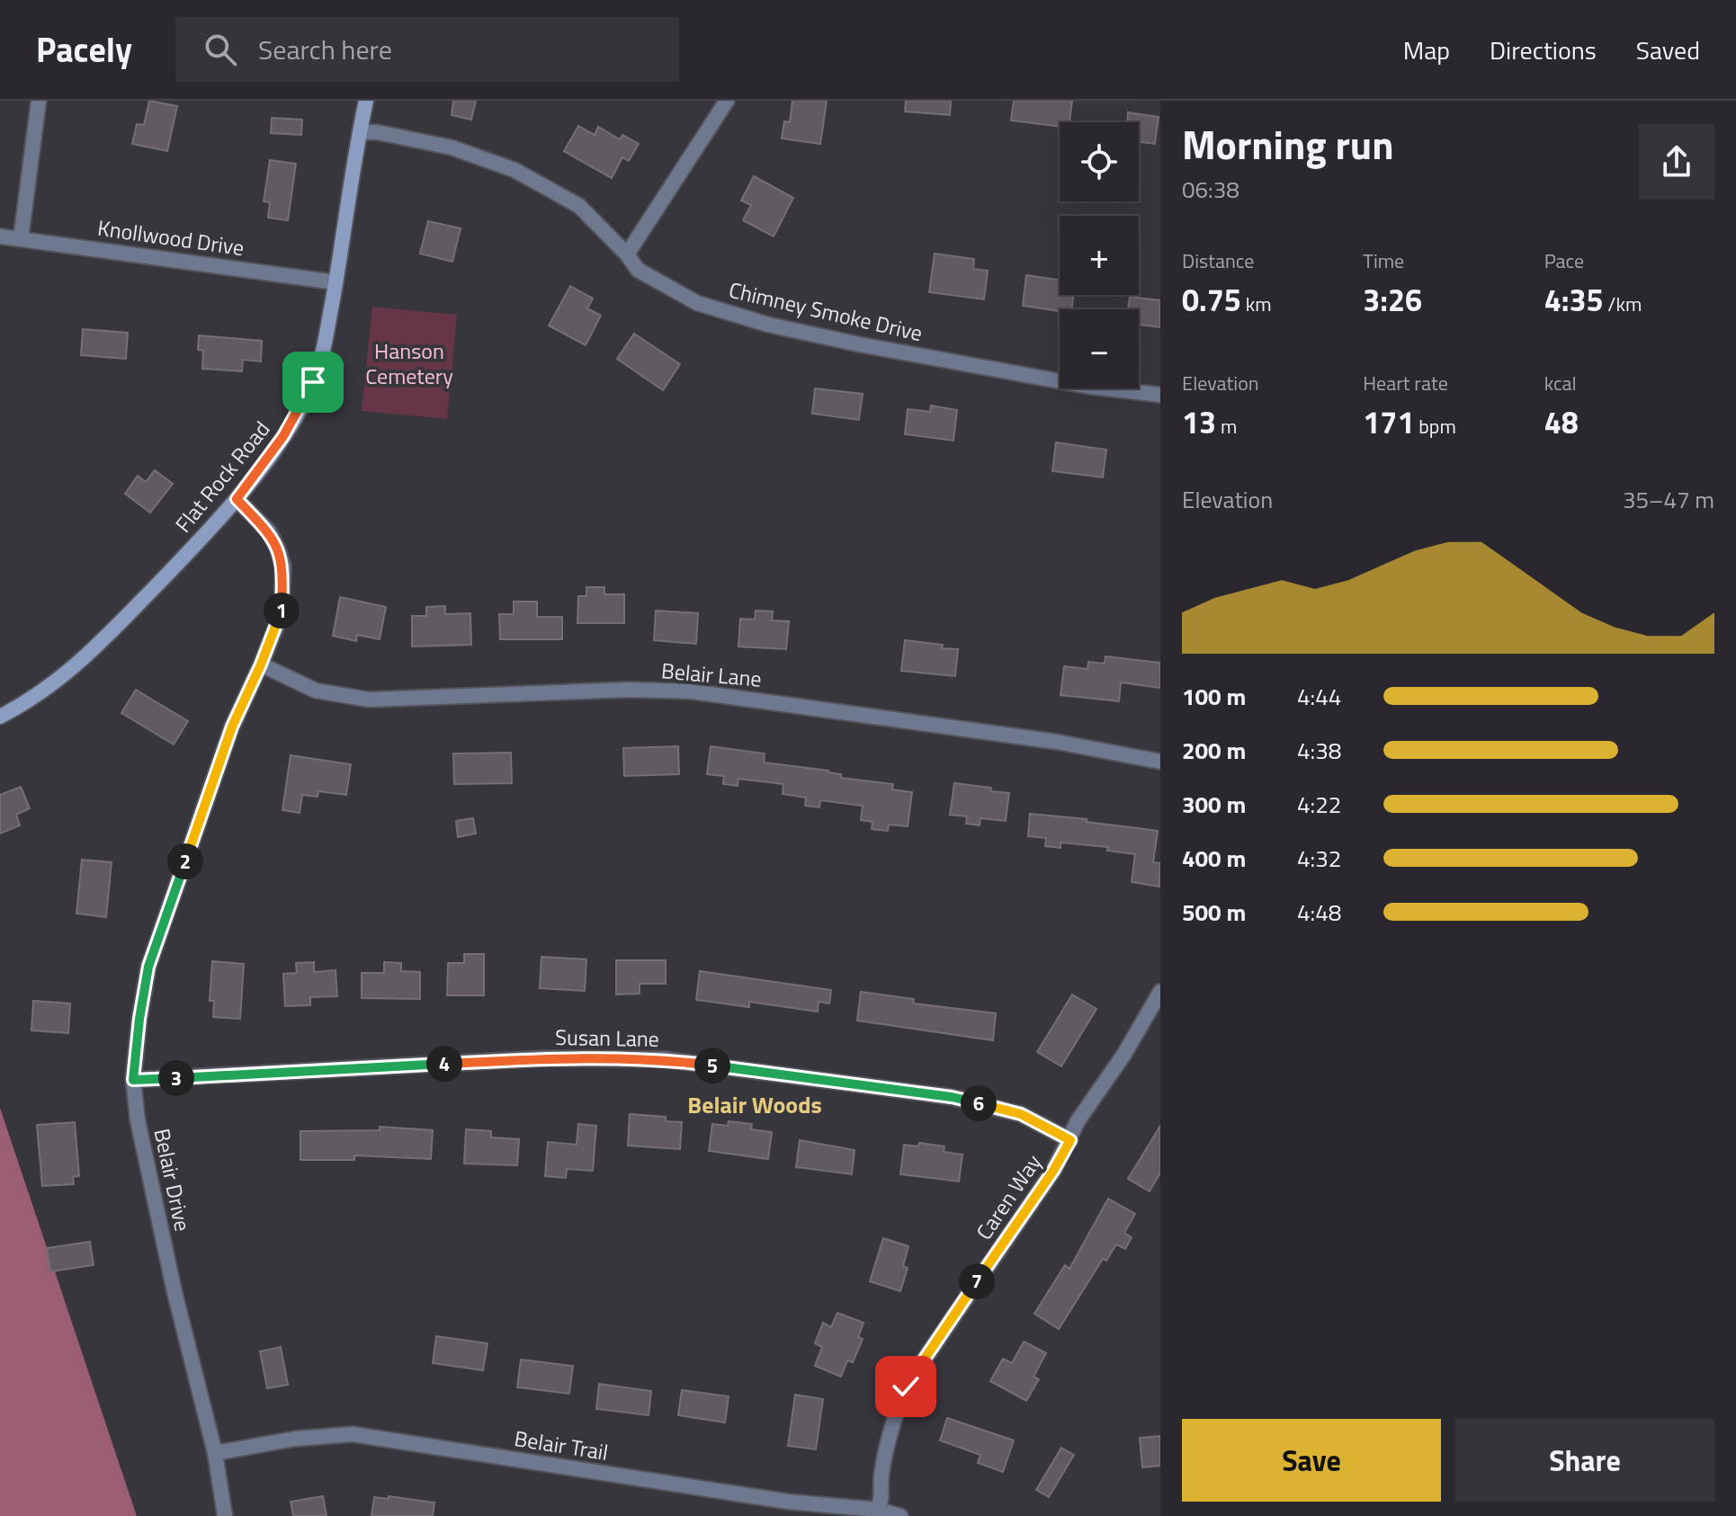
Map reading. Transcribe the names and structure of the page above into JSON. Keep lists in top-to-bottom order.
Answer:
{
  "streets": {
    "street": [
      "Knollwood Drive",
      "Chimney Smoke Drive",
      "Flat Rock Road",
      "Belair Lane",
      "Susan Lane",
      "Belair Drive",
      "Caren Way",
      "Belair Trail"
    ]
  },
  "crossings": [
    ["Knollwood Drive", "Flat Rock Road"],
    ["Chimney Smoke Drive", "Flat Rock Road"],
    ["Flat Rock Road", "Belair Drive"],
    ["Belair Lane", "Belair Drive"],
    ["Susan Lane", "Belair Drive"],
    ["Susan Lane", "Caren Way"],
    ["Belair Drive", "Belair Trail"],
    ["Caren Way", "Belair Trail"]
  ],
  "districts": ["Belair Woods"],
  "parks": ["Hanson Cemetery"],
  "page": {
    "header": "Pacely",
    "search": "Search here",
    "nav": ["Map", "Directions", "Saved"],
    "heading": ["Morning run", "06:38"],
    "map_buttons": ["+", "−"],
    "stats": [
      ["Distance", "0.75 km"],
      ["Time", "3:26"],
      ["Pace", "4:35 /km"],
      ["Elevation", "13 m"],
      ["Heart rate", "171 bpm"],
      ["kcal", "48"]
    ],
    "chart": ["Elevation", "35–47 m"],
    "pins": [
      "1",
      "2",
      "4",
      "5",
      "3",
      "6",
      "7"
    ],
    "list": [
      {
        "name": "100 m",
        "note": "4:44"
      },
      {
        "name": "200 m",
        "note": "4:38"
      },
      {
        "name": "300 m",
        "note": "4:22"
      },
      {
        "name": "400 m",
        "note": "4:32"
      },
      {
        "name": "500 m",
        "note": "4:48"
      }
    ],
    "buttons": ["Save", "Share"]
  }
}
